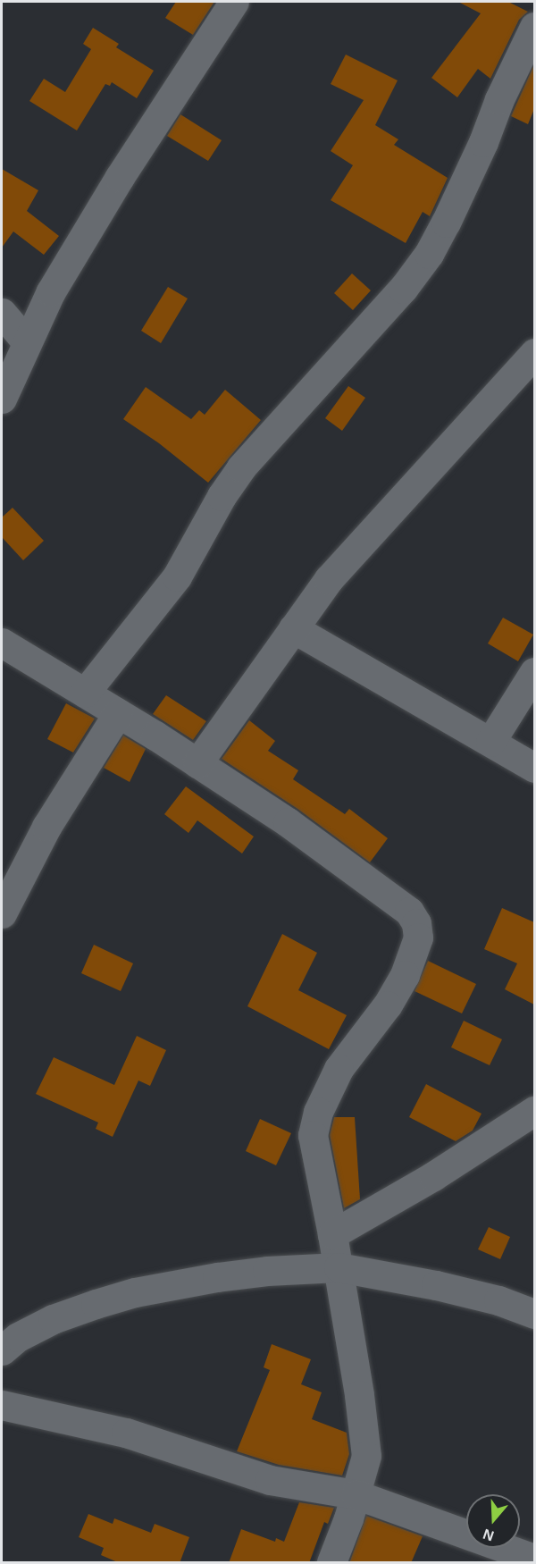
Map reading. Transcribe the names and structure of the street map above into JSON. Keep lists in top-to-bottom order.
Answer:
{
  "north": "bottom"
}
